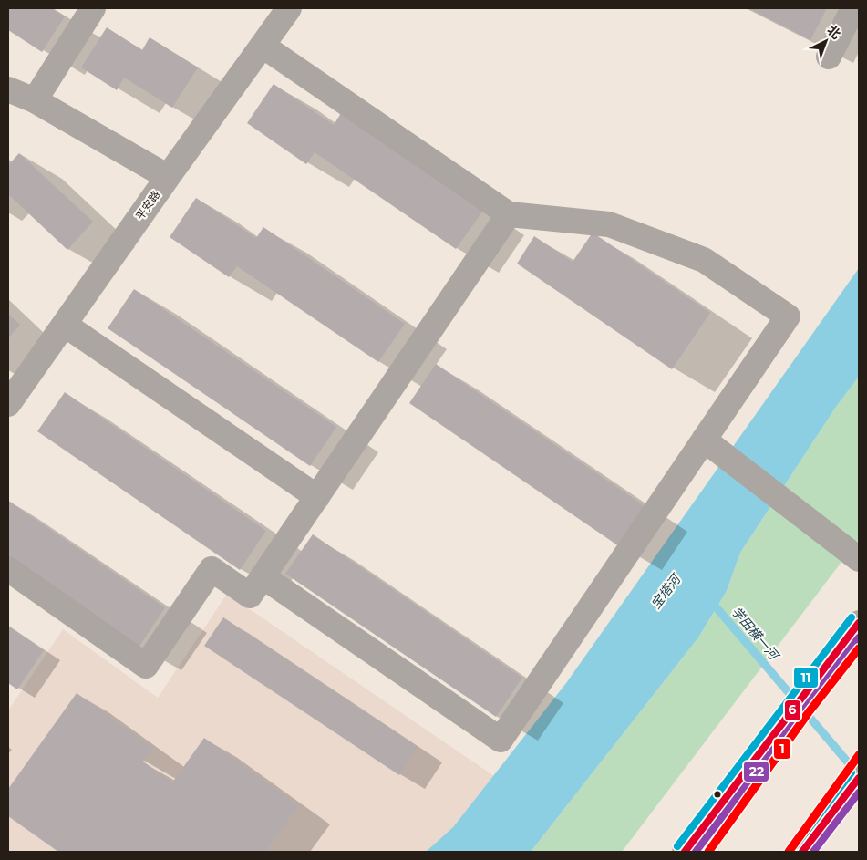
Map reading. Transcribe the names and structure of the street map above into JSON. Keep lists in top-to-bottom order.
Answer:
{
  "streets": {
    "street": ["平安路"]
  },
  "water": ["宝塔河", "学田横一河"],
  "lines": [
    "transit line 11",
    "transit line 6",
    "transit line 22",
    "transit line 1"
  ],
  "north": "top right"
}
